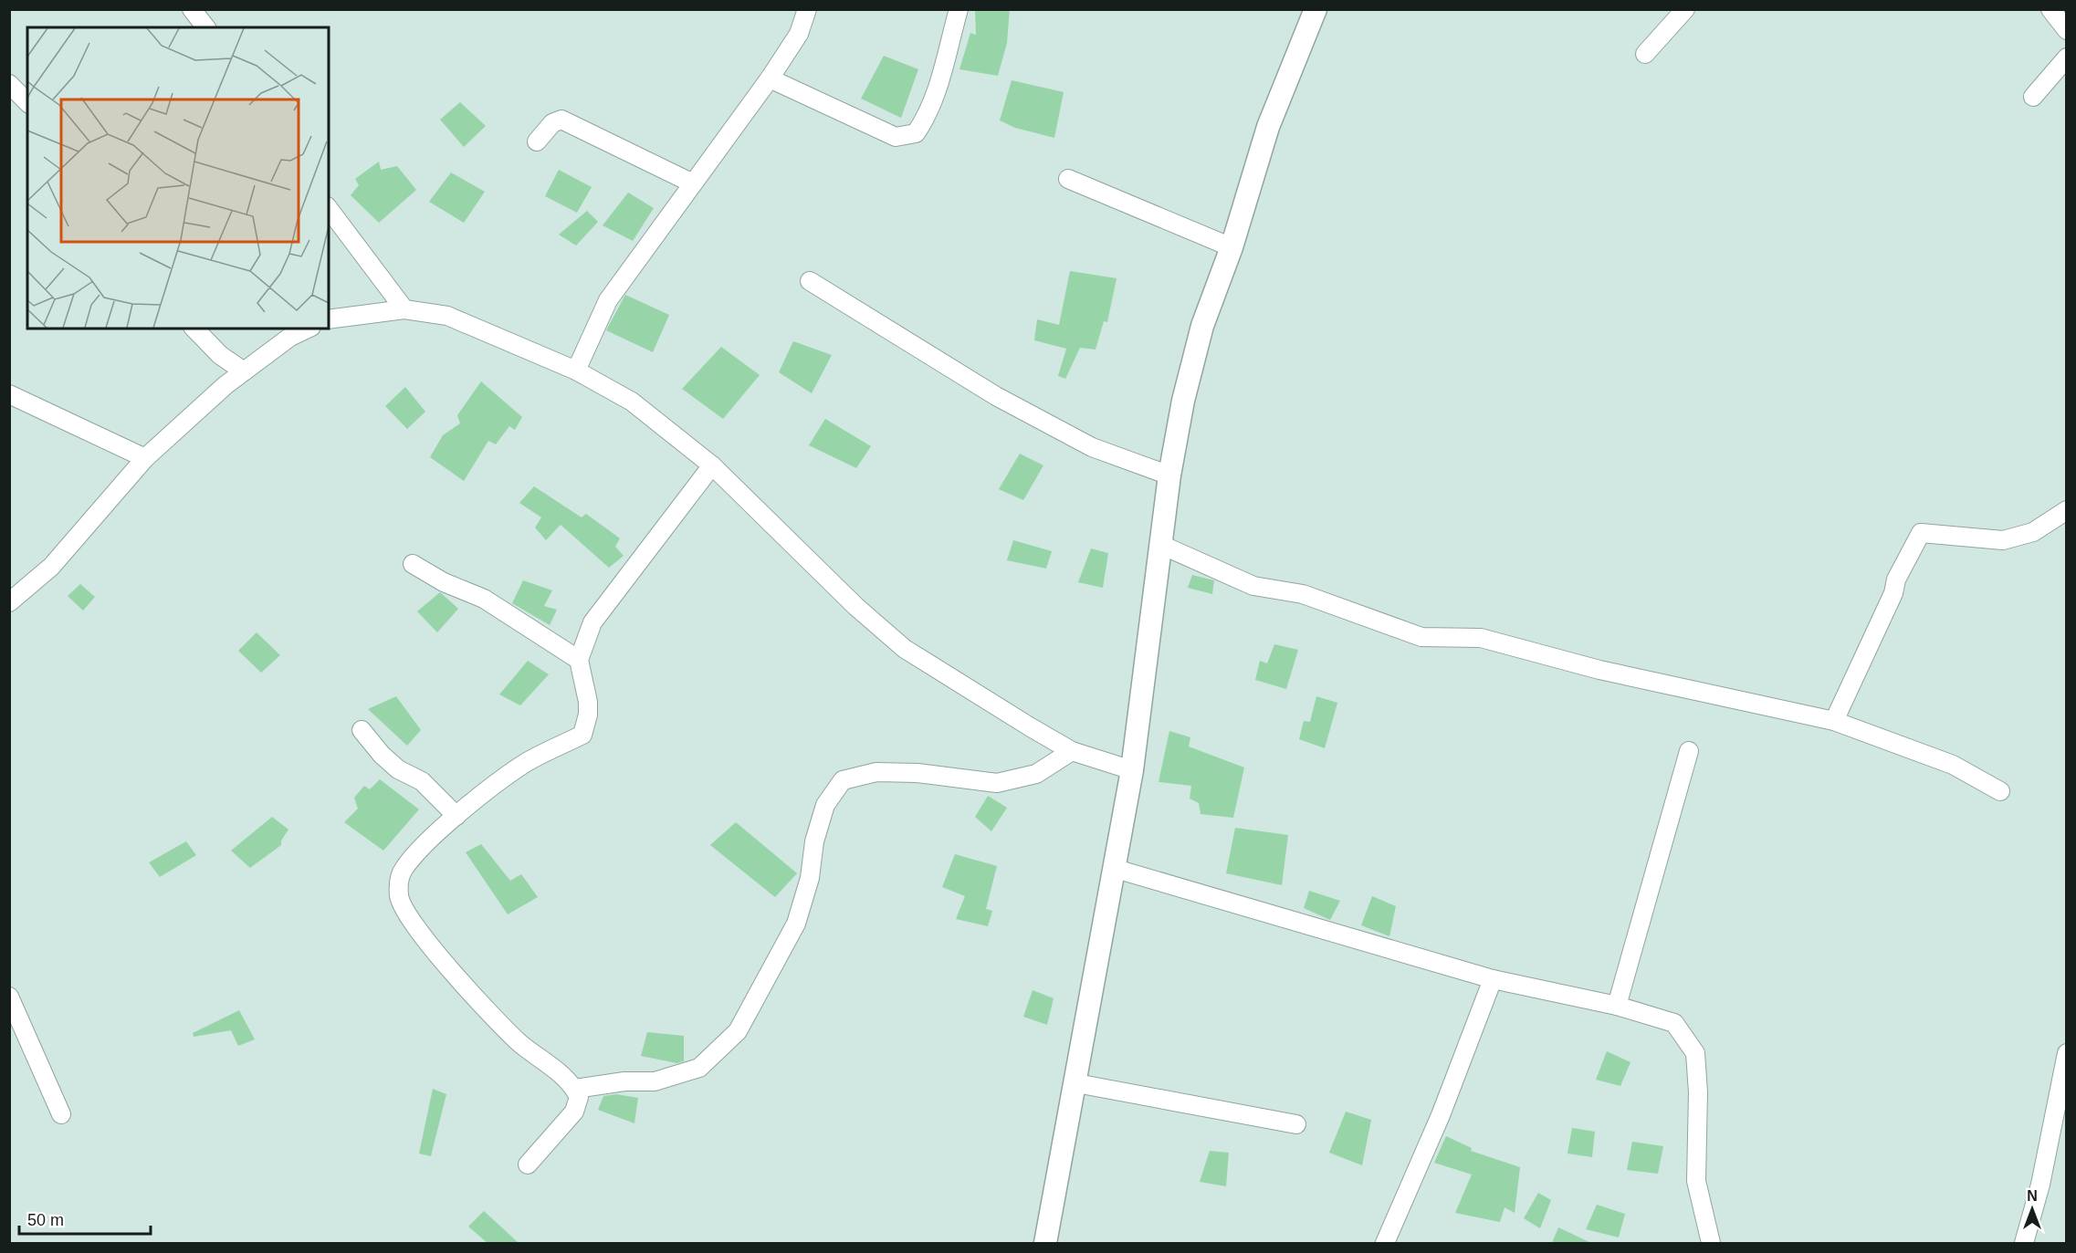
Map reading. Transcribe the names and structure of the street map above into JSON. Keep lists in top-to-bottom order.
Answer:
{
  "scale_bar": "50 m",
  "north": "top"
}
